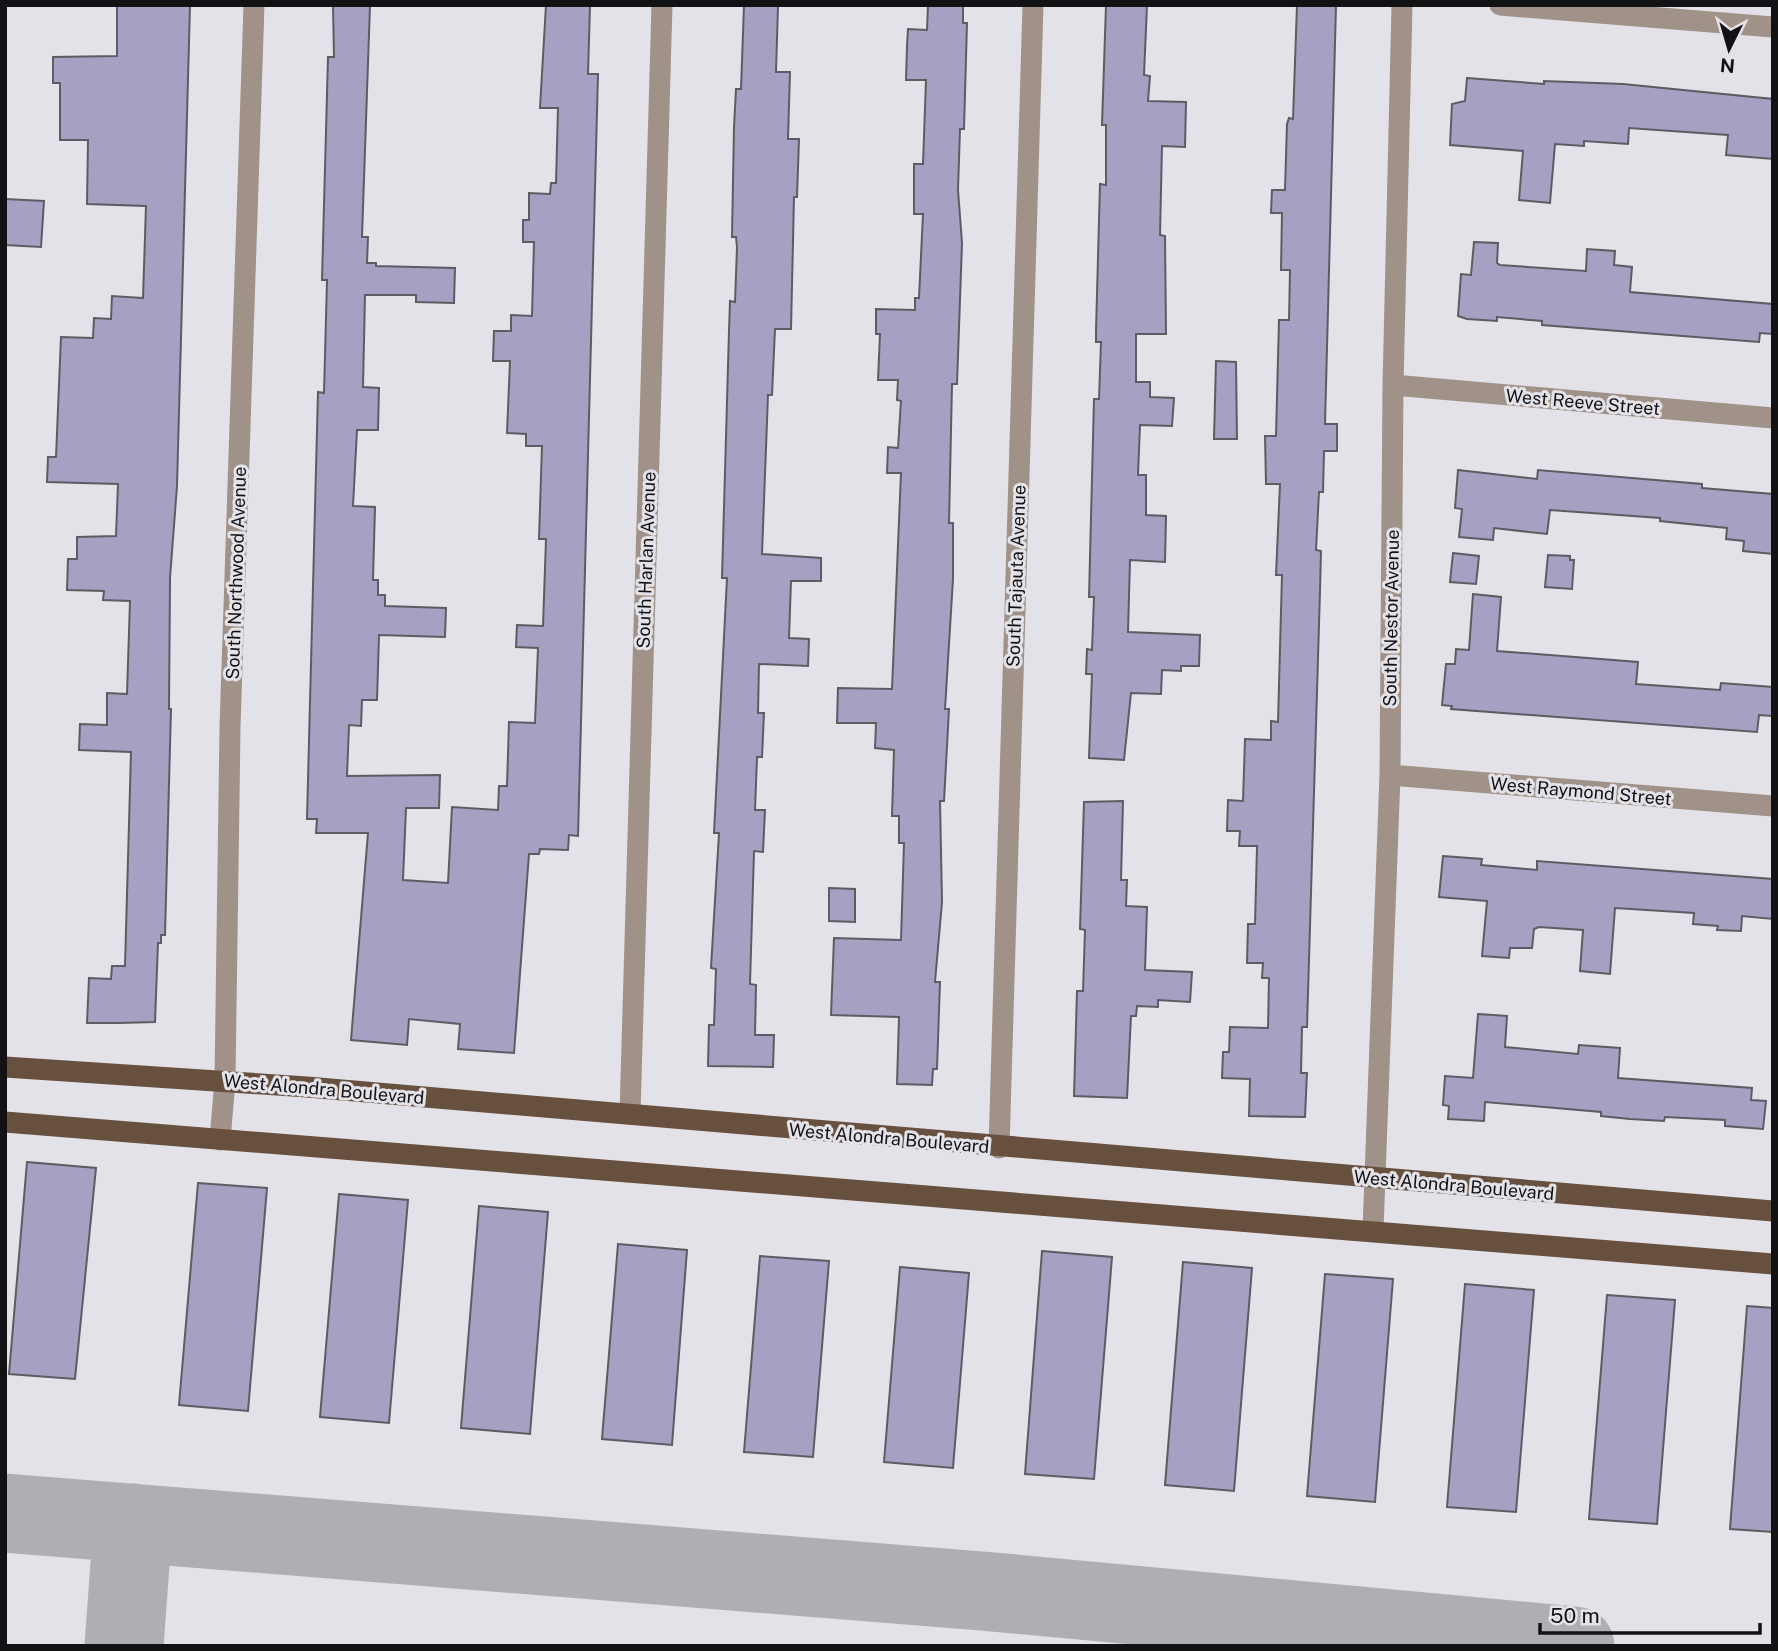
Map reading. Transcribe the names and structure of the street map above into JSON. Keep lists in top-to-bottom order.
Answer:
{
  "streets": {
    "main road": ["West Alondra Boulevard"],
    "street": [
      "West Reeve Street",
      "South Harlan Avenue",
      "South Northwood Avenue",
      "South Tajauta Avenue",
      "South Nestor Avenue",
      "West Raymond Street"
    ]
  },
  "crossings": [
    ["West Reeve Street", "South Nestor Avenue"],
    ["South Harlan Avenue", "West Alondra Boulevard"],
    ["South Northwood Avenue", "West Alondra Boulevard"],
    ["South Tajauta Avenue", "West Alondra Boulevard"],
    ["South Nestor Avenue", "West Raymond Street"],
    ["South Nestor Avenue", "West Alondra Boulevard"]
  ],
  "scale_bar": "50 m",
  "north": "bottom"
}
